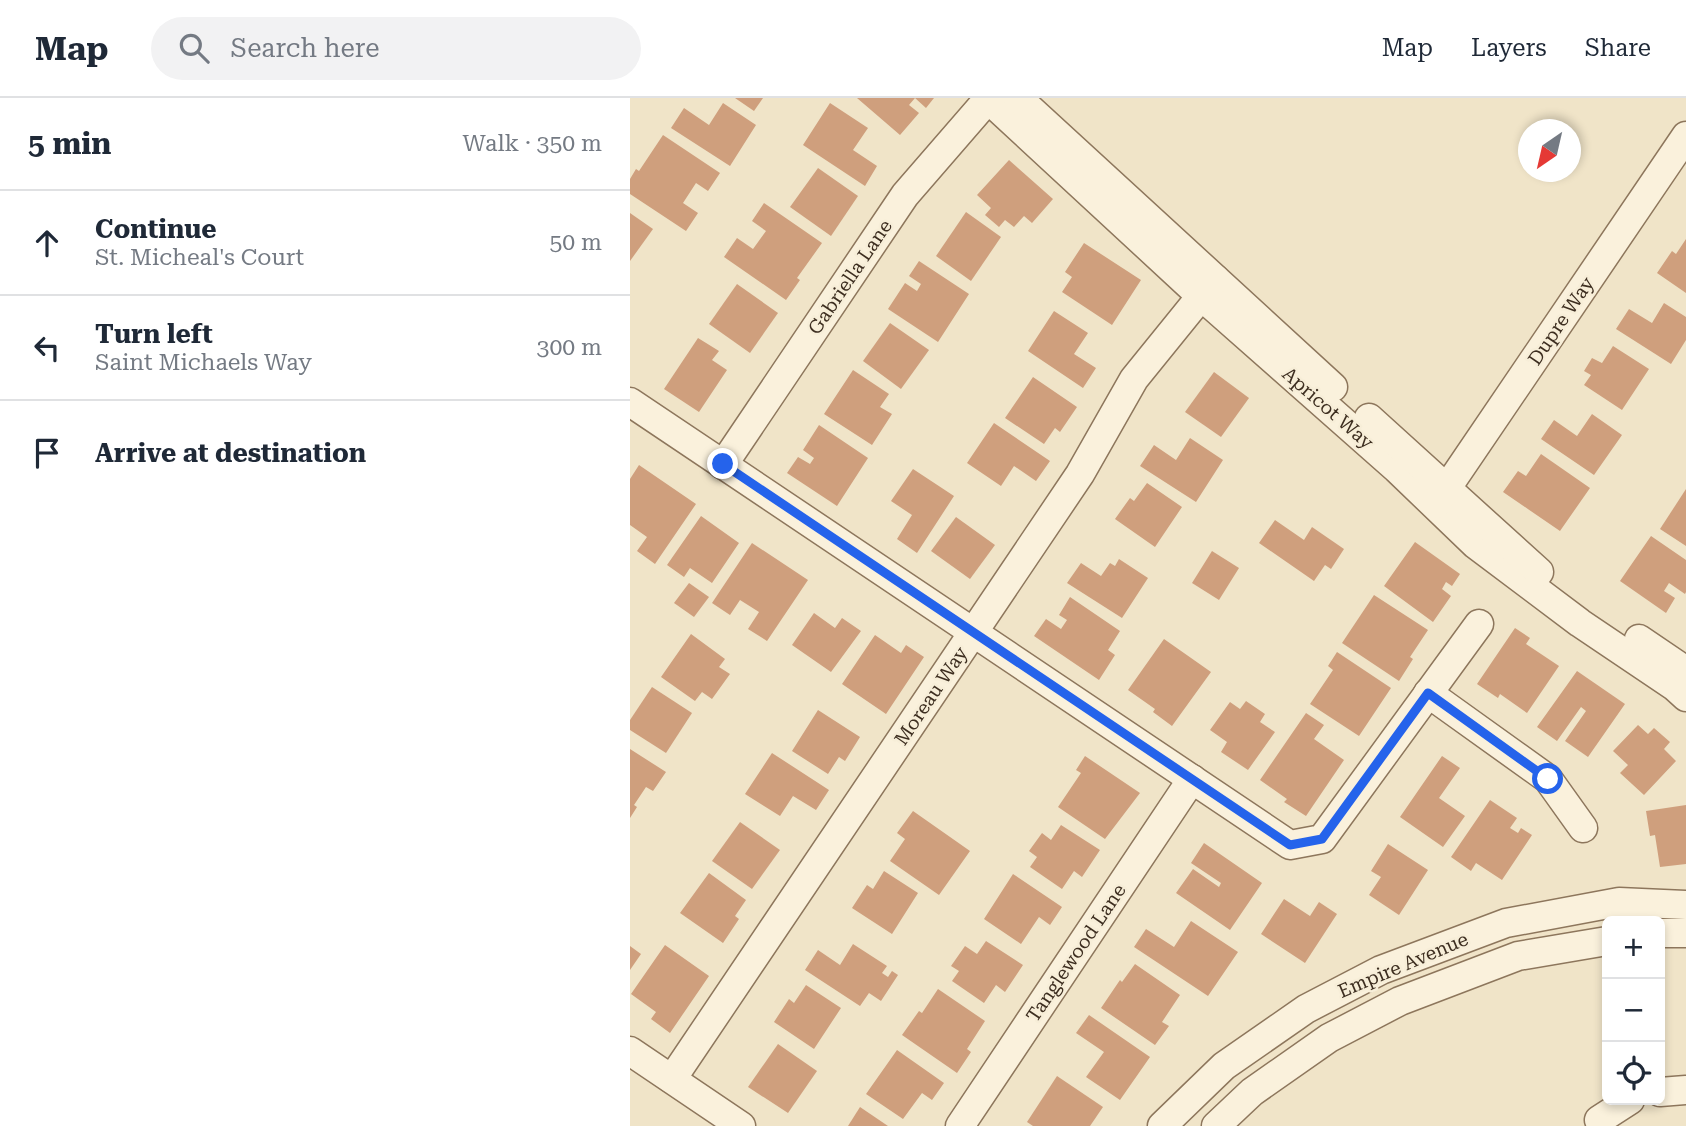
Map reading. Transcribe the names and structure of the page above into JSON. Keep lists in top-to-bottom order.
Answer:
{
  "streets": {
    "street": [
      "Gabriella Lane",
      "Dupre Way",
      "Apricot Way",
      "Moreau Way",
      "Tanglewood Lane",
      "Empire Avenue"
    ]
  },
  "crossings": [
    ["Gabriella Lane", "Apricot Way"],
    ["Dupre Way", "Apricot Way"],
    ["Apricot Way", "Moreau Way"]
  ],
  "north": "bottom left",
  "page": {
    "header": "Map",
    "search": "Search here",
    "nav": ["Map", "Layers", "Share"],
    "heading": ["5 min", "Walk · 350 m"],
    "list": [
      ["Continue", "St. Micheal's Court", "50 m"],
      ["Turn left", "Saint Michaels Way", "300 m"],
      "Arrive at destination"
    ],
    "map_buttons": ["+", "−"]
  }
}
